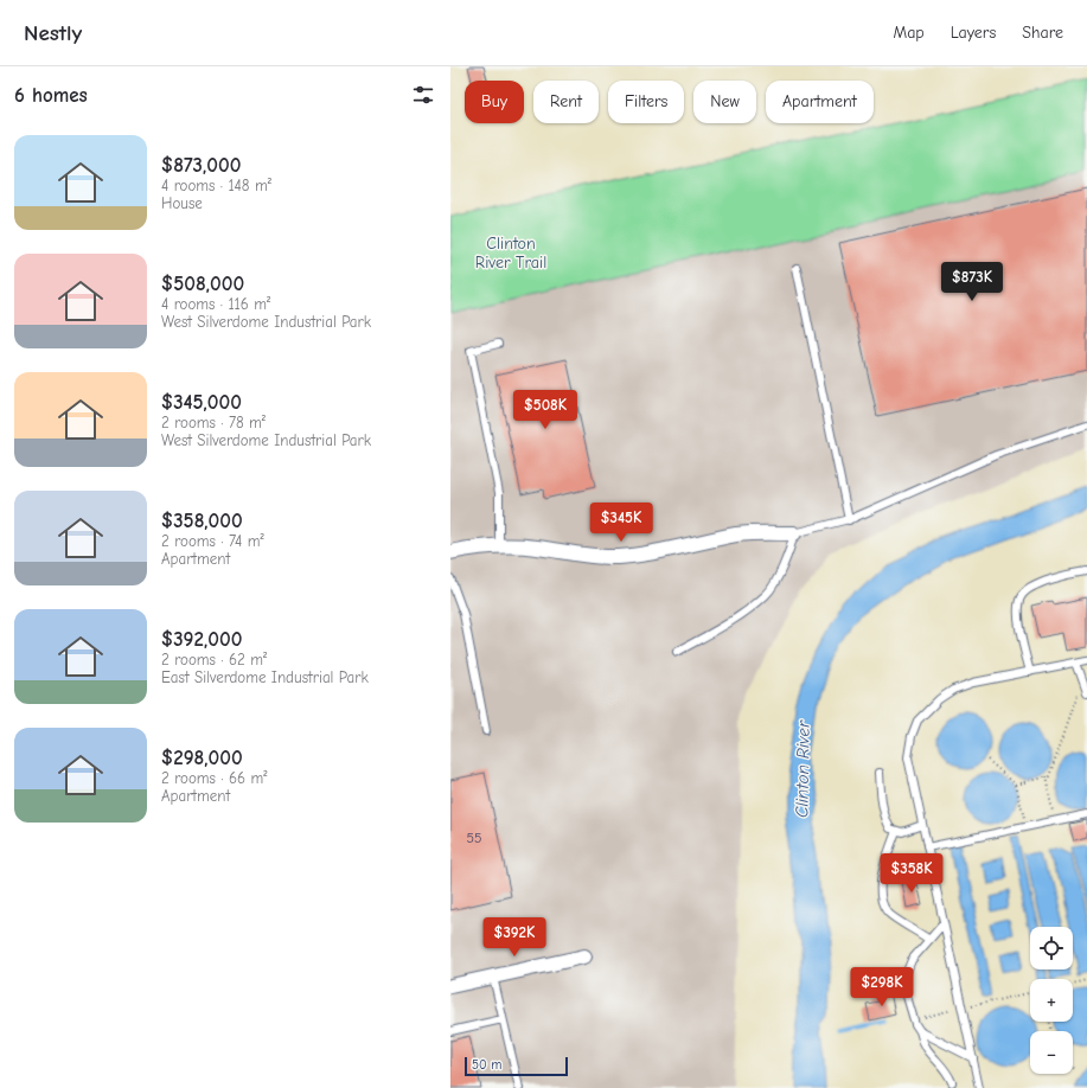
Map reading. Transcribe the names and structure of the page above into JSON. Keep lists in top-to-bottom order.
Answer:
{
  "water": ["Clinton River"],
  "parks": ["Clinton River Trail"],
  "house_numbers": ["55"],
  "scale_bar": "50 m",
  "page": {
    "header": "Nestly",
    "nav": ["Map", "Layers", "Share"],
    "heading": "6 homes",
    "chip": [
      "Buy",
      "Rent",
      "Filters",
      "New",
      "Apartment"
    ],
    "list": [
      {
        "name": "$873,000",
        "note": "4 rooms · 148 m² · House"
      },
      {
        "name": "$508,000",
        "note": "4 rooms · 116 m² · West Silverdome Industrial Park"
      },
      {
        "name": "$345,000",
        "note": "2 rooms · 78 m² · West Silverdome Industrial Park"
      },
      {
        "name": "$358,000",
        "note": "2 rooms · 74 m² · Apartment"
      },
      {
        "name": "$392,000",
        "note": "2 rooms · 62 m² · East Silverdome Industrial Park"
      },
      {
        "name": "$298,000",
        "note": "2 rooms · 66 m² · Apartment"
      }
    ],
    "price": [
      "$873K",
      "$508K",
      "$345K",
      "$358K",
      "$392K",
      "$298K"
    ],
    "map_buttons": ["+", "−"],
    "scale": "50 m"
  }
}
